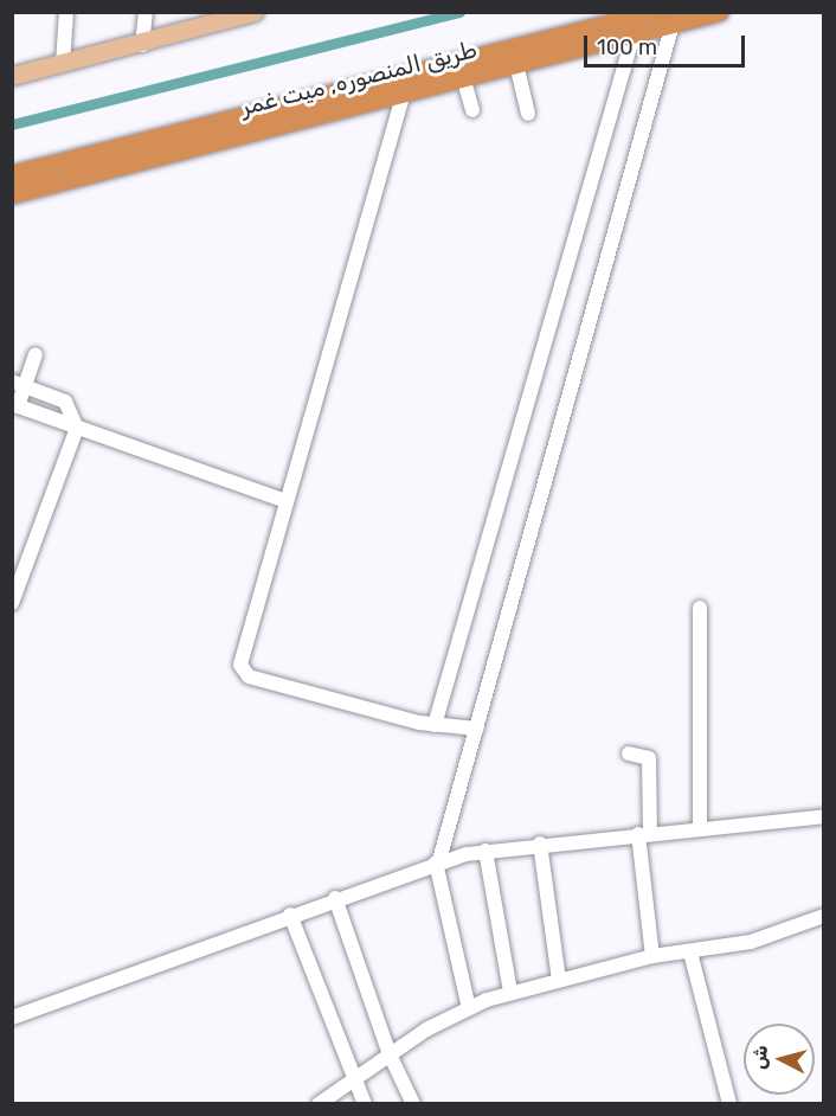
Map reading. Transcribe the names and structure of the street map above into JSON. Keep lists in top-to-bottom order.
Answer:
{
  "streets": {
    "highway": ["طريق المنصوره, ميت غمر"]
  },
  "scale_bar": "100 m",
  "north": "left"
}
